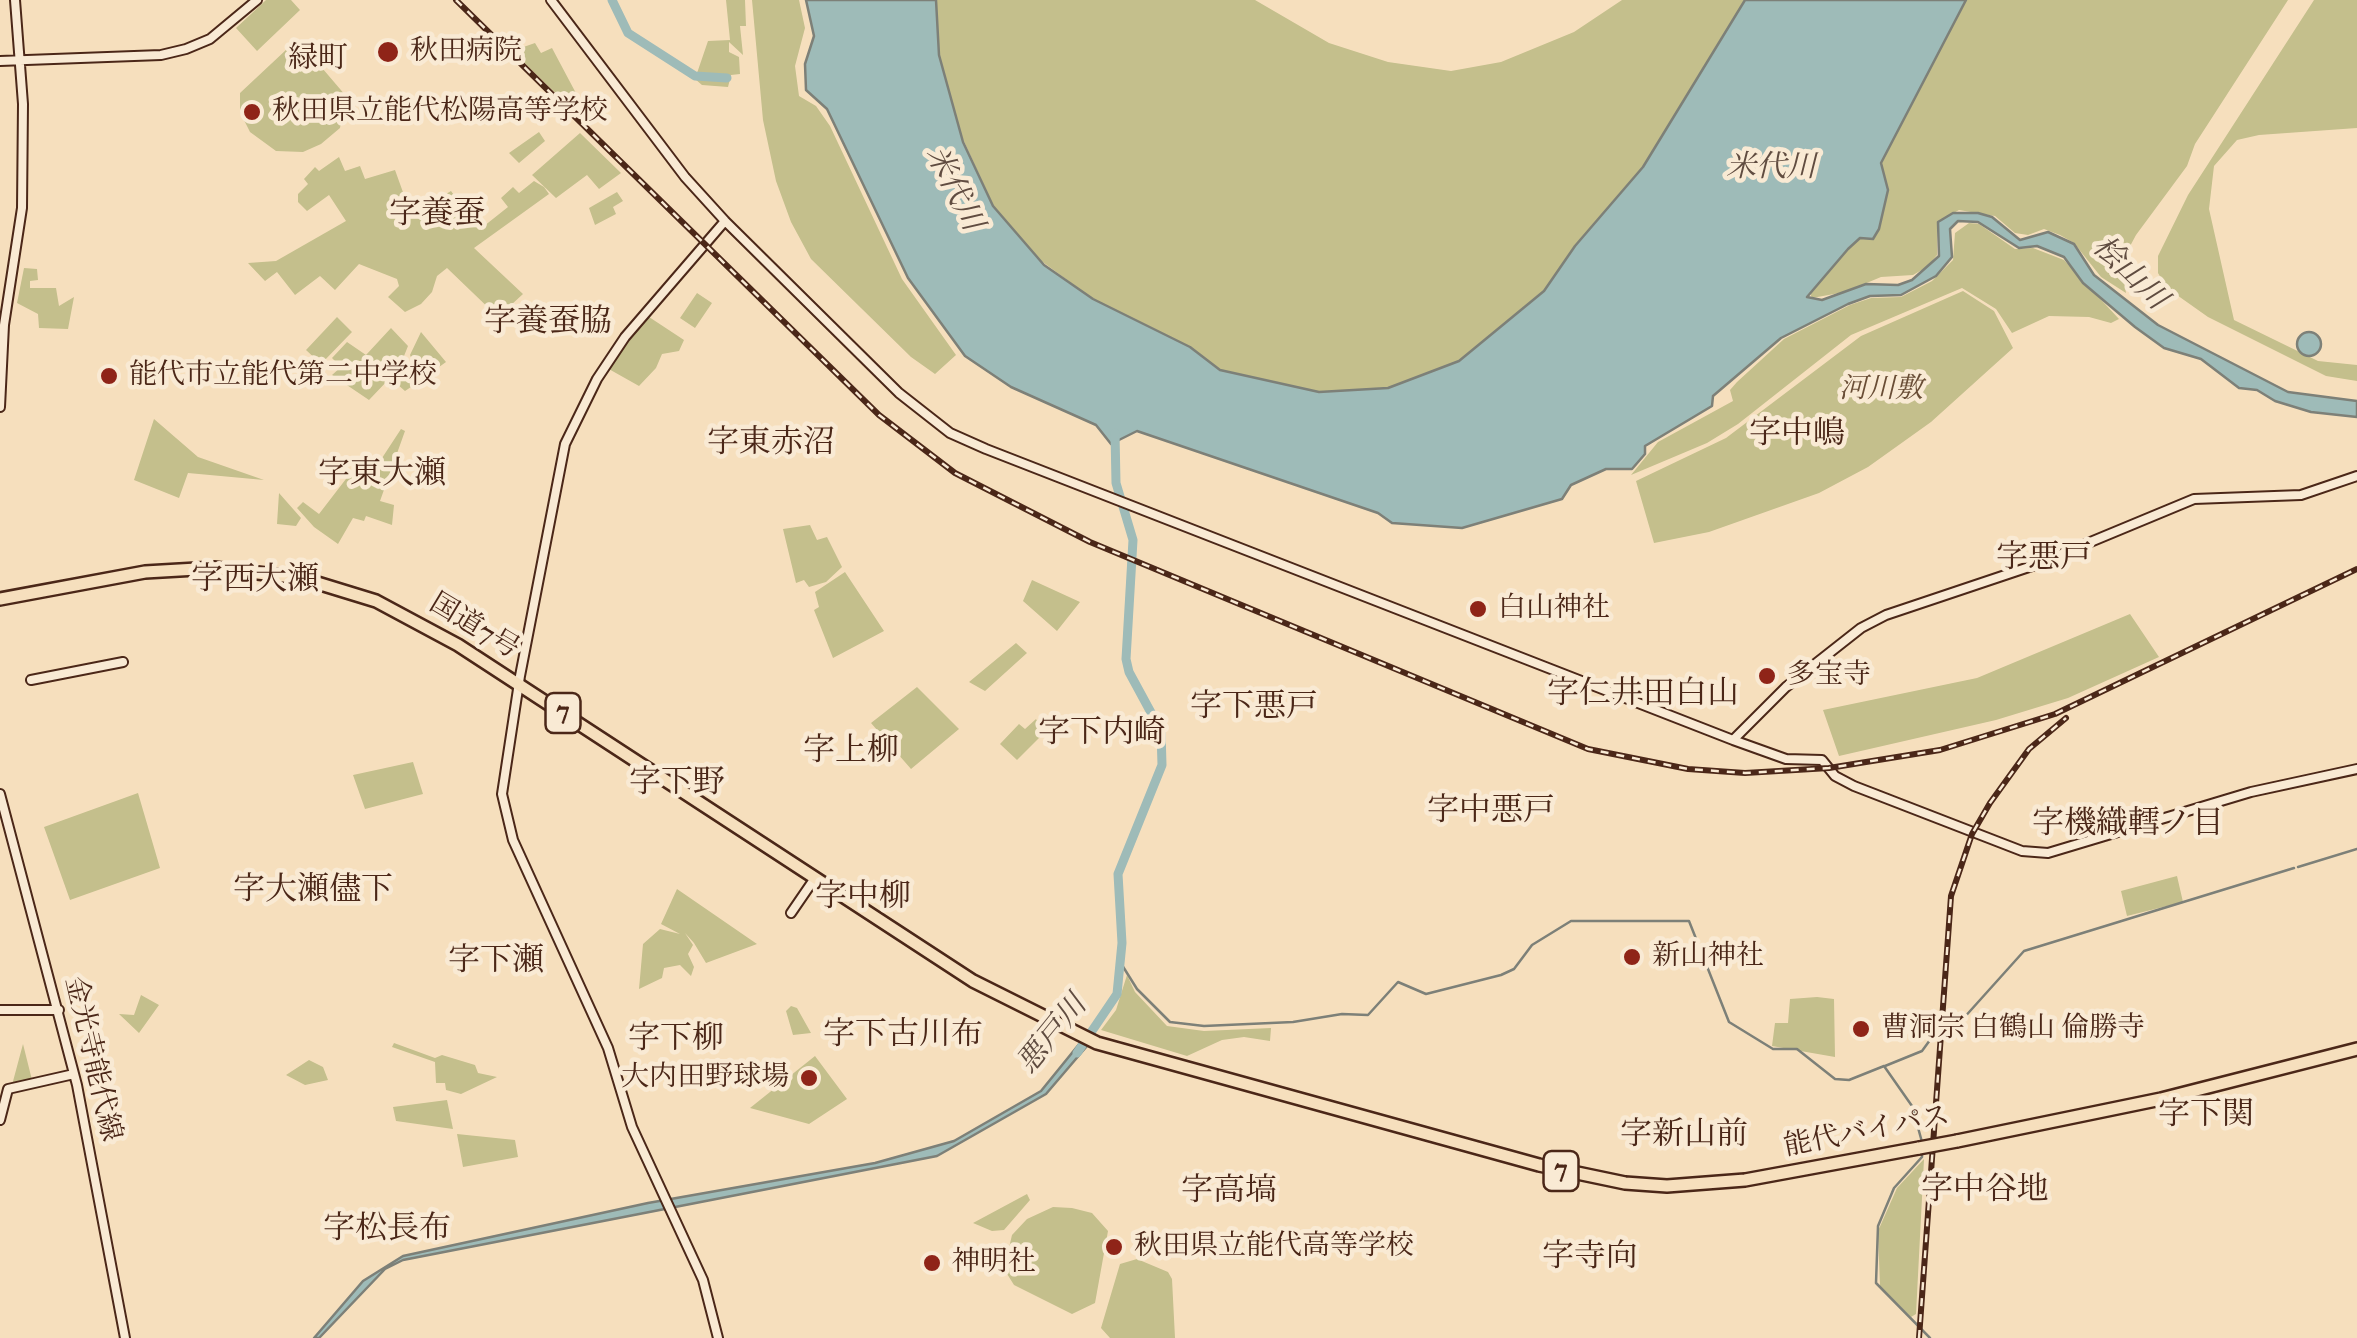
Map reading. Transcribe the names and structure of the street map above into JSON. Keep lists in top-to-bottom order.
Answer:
{
  "streets": {
    "highway": ["国道7号", "7", "能代バイパス"],
    "street": ["金光寺能代線"]
  },
  "crossings": [
    ["国道7号", "能代バイパス"]
  ],
  "districts": [
    "緑町",
    "字養蚕",
    "字養蚕脇",
    "字中嶋",
    "字東赤沼",
    "字東大瀬",
    "字悪戸",
    "字西大瀬",
    "字仁井田白山",
    "字下悪戸",
    "字下内崎",
    "字上柳",
    "字下野",
    "字中悪戸",
    "字機織轌ノ目",
    "字大瀬儘下",
    "字中柳",
    "字下瀬",
    "字下古川布",
    "字下柳",
    "字下関",
    "字新山前",
    "字中谷地",
    "字高塙",
    "字松長布",
    "字寺向"
  ],
  "water": ["米代川", "桧山川", "悪戸川"],
  "parks": ["河川敷"],
  "places": [
    "秋田病院",
    "秋田県立能代松陽高等学校",
    "能代市立能代第二中学校",
    "白山神社",
    "多宝寺",
    "新山神社",
    "曹洞宗 白鶴山 倫勝寺",
    "大内田野球場",
    "秋田県立能代高等学校",
    "神明社"
  ]
}
